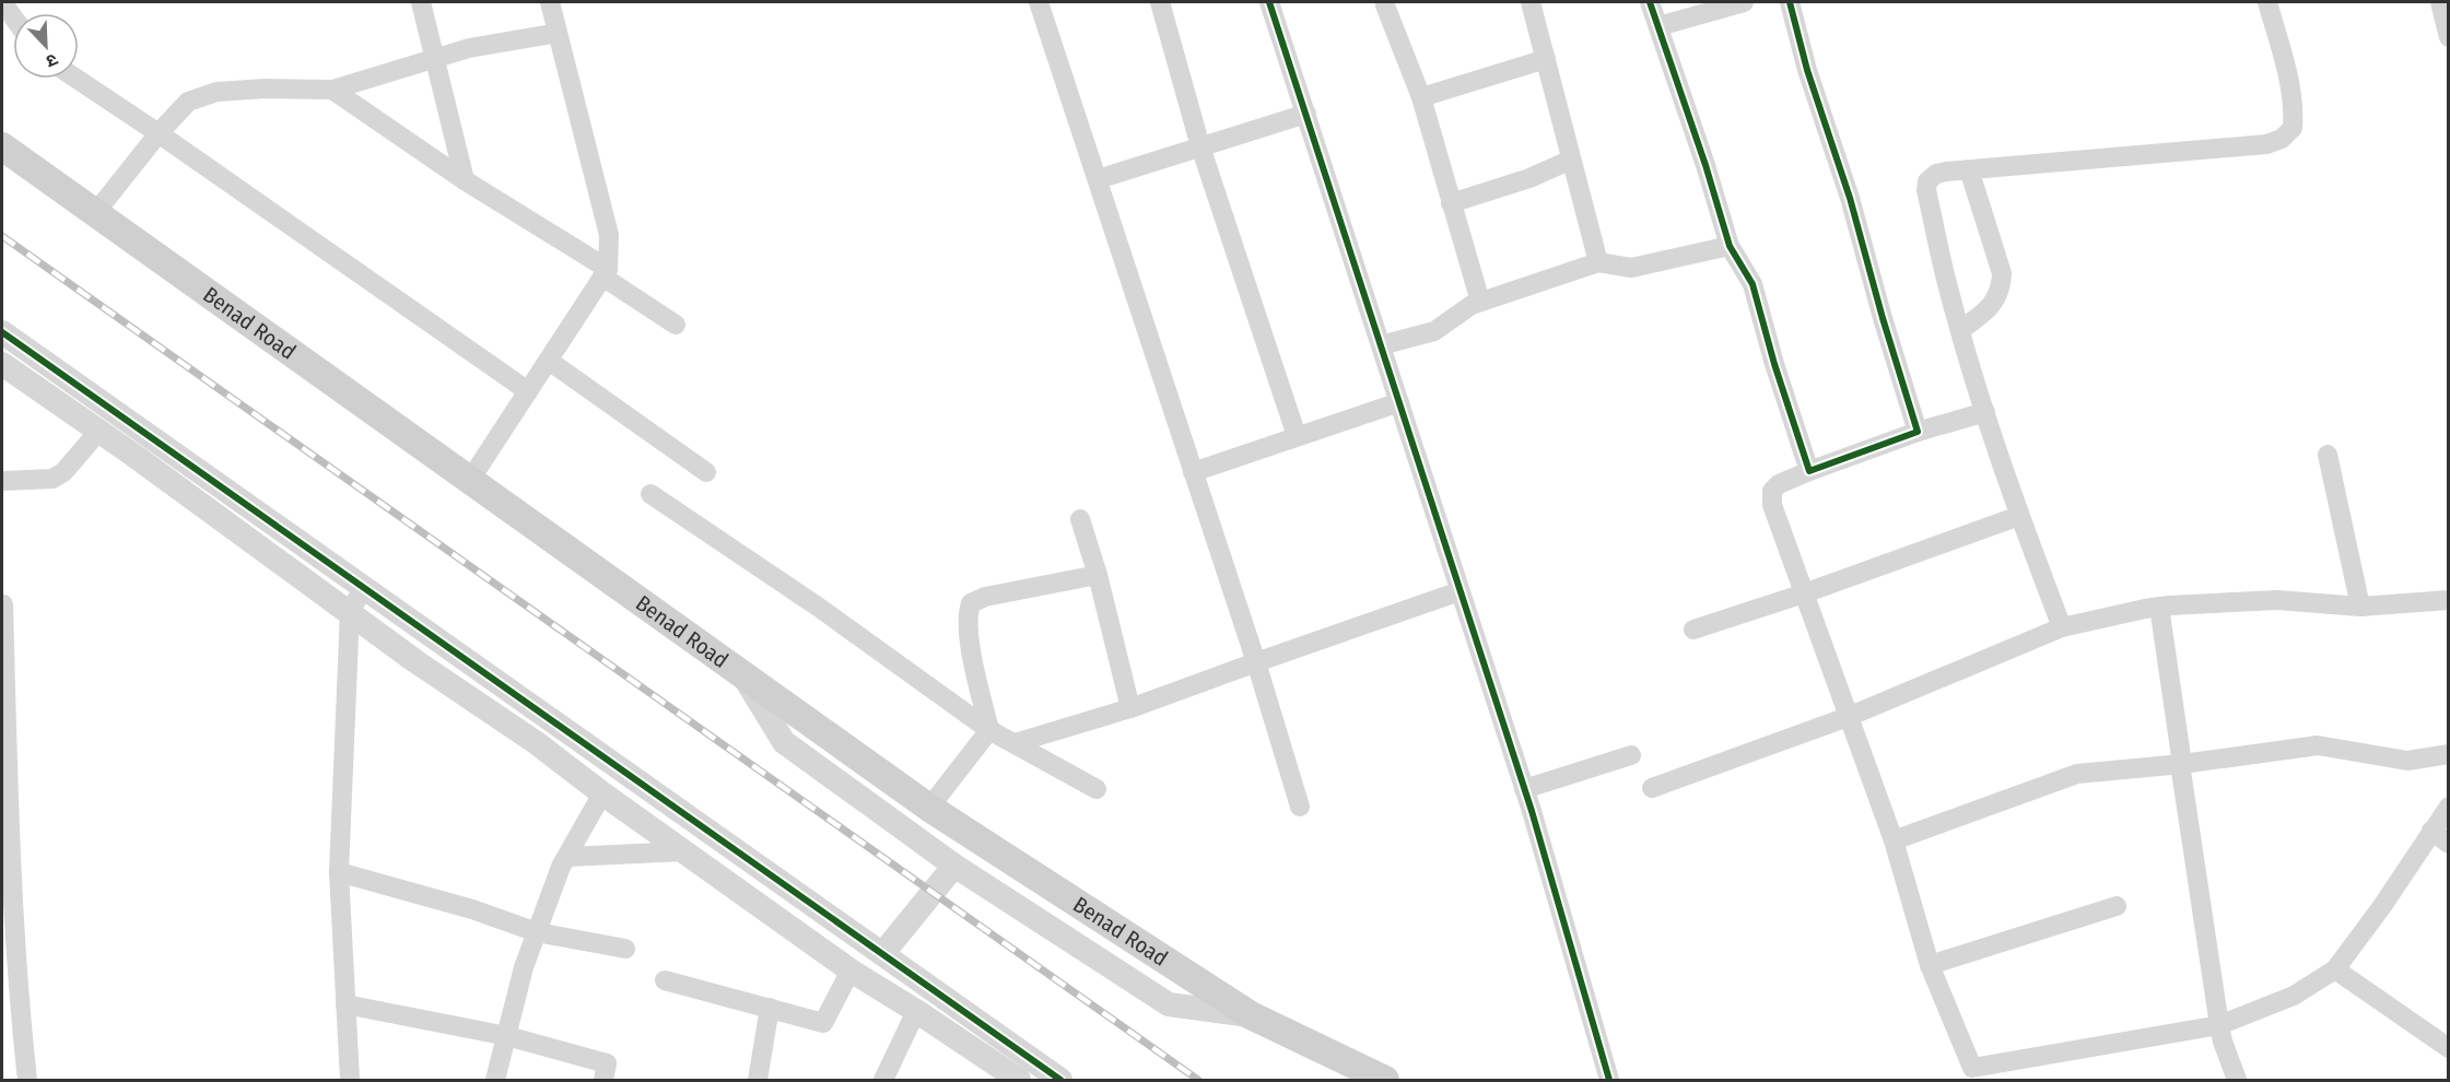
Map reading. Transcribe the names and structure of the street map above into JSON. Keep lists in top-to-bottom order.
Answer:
{
  "streets": {
    "main road": ["Benad Road"]
  },
  "north": "bottom right"
}
